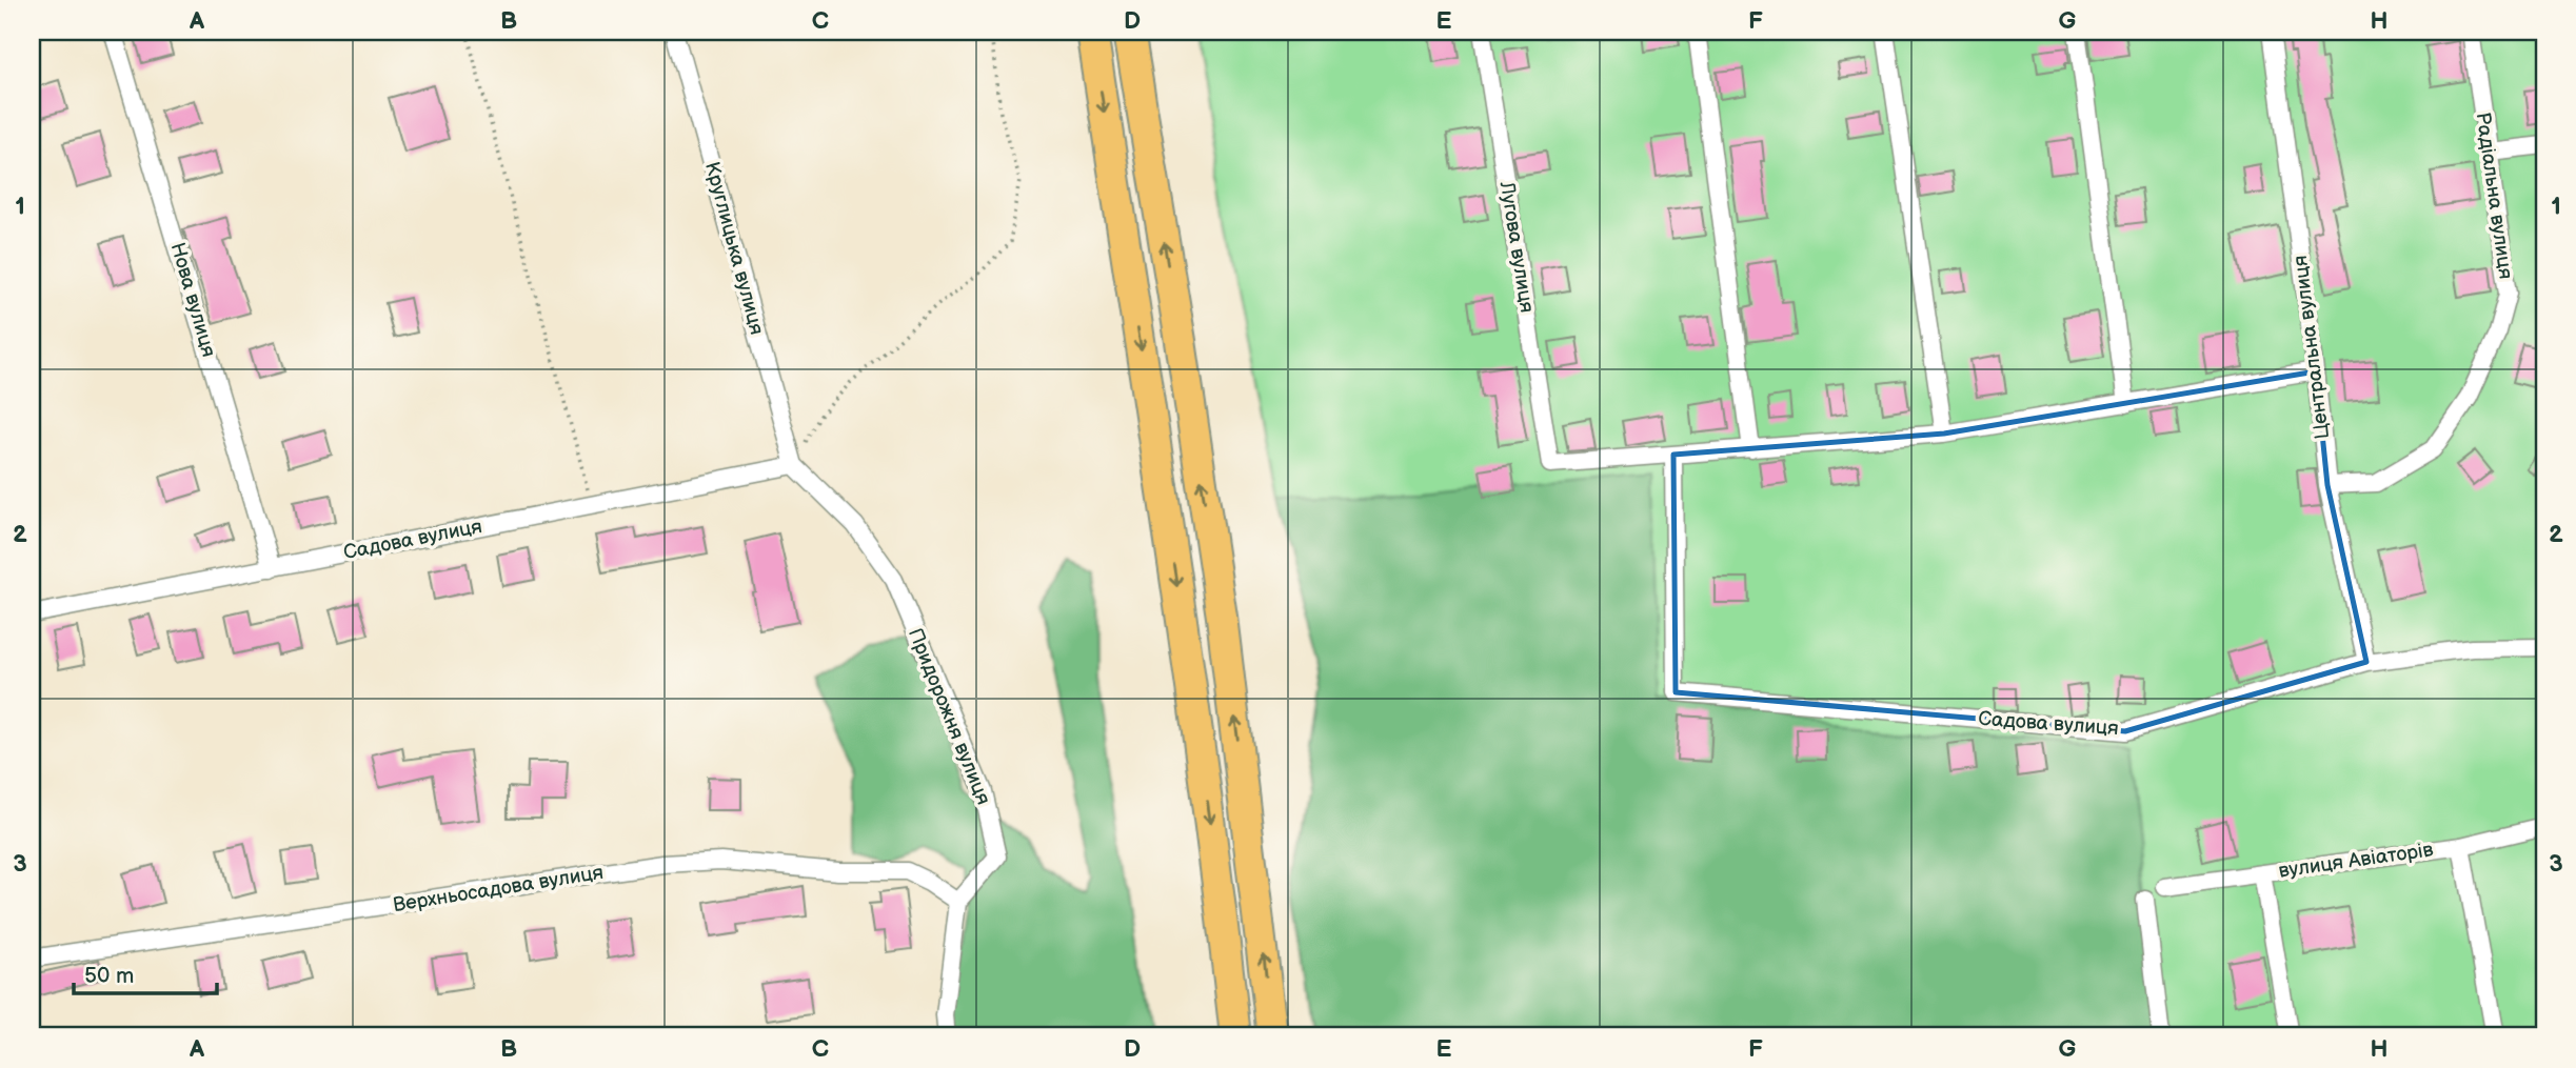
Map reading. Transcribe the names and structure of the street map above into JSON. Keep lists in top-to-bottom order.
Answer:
{
  "streets": {
    "street": [
      "Радіальна вулиця",
      "Лугова вулиця",
      "Круглицька вулиця",
      "Нова вулиця",
      "Центральна вулиця",
      "Садова вулиця",
      "Придорожня вулиця",
      "вулиця Авіаторів",
      "Верхньосадова вулиця"
    ]
  },
  "crossings": [
    ["Радіальна вулиця", "Центральна вулиця"],
    ["Лугова вулиця", "Садова вулиця"],
    ["Круглицька вулиця", "Садова вулиця"],
    ["Круглицька вулиця", "Придорожня вулиця"],
    ["Нова вулиця", "Садова вулиця"],
    ["Центральна вулиця", "Садова вулиця"],
    ["Садова вулиця", "Придорожня вулиця"],
    ["Придорожня вулиця", "Верхньосадова вулиця"]
  ],
  "scale_bar": "50 m",
  "grid": {
    "columns": [
      "A",
      "B",
      "C",
      "D",
      "E",
      "F",
      "G",
      "H"
    ],
    "rows": ["1", "2", "3"]
  }
}
